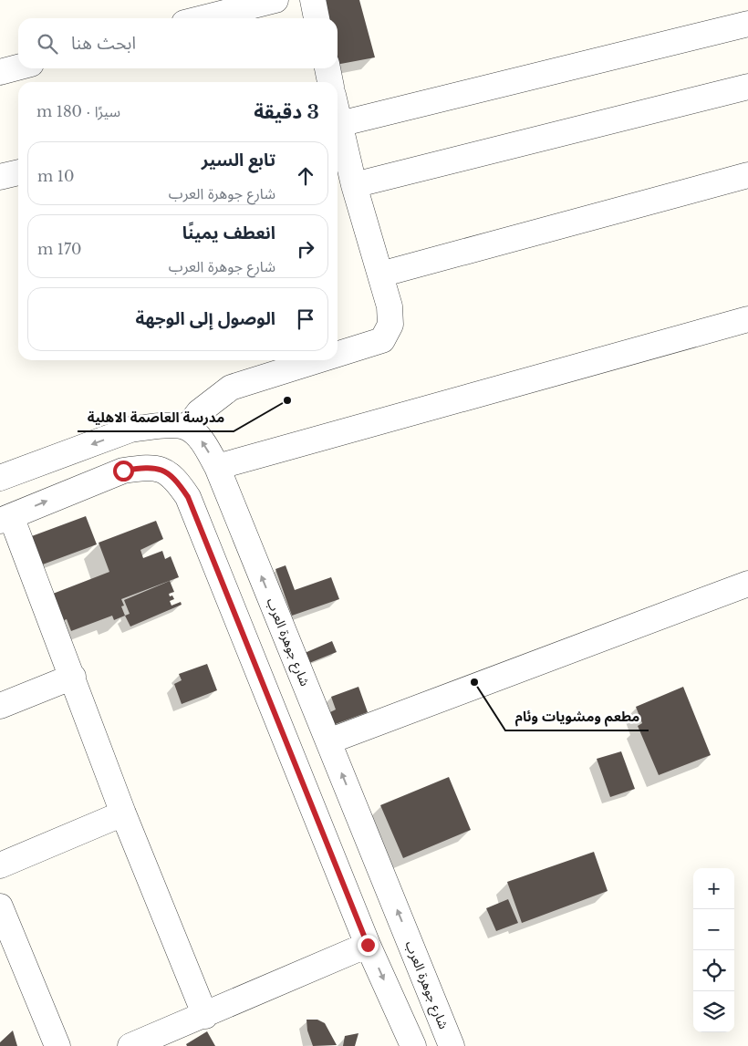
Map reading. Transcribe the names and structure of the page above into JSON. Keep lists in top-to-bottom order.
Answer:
{
  "streets": {
    "street": ["شارع جوهرة العرب"]
  },
  "places": ["مدرسة العاصمة الاهلية", "مطعم ومشويات وئام"],
  "page": {
    "search": "ابحث هنا",
    "heading": ["3 دقيقة", "سيرًا · 180 m"],
    "list": [
      ["تابع السير", "شارع جوهرة العرب", "10 m"],
      ["انعطف يمينًا", "شارع جوهرة العرب", "170 m"],
      "الوصول إلى الوجهة"
    ],
    "map_buttons": ["+", "−"]
  }
}
